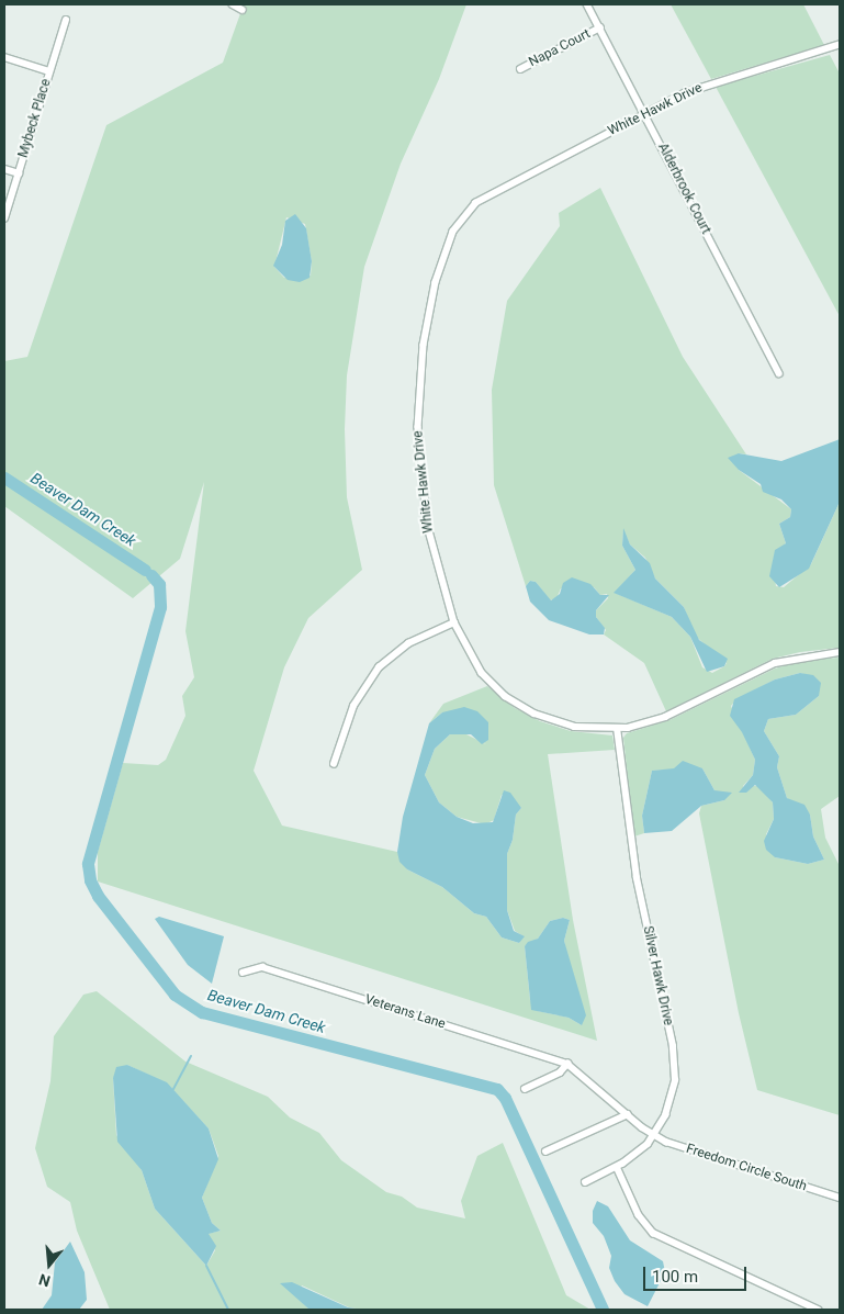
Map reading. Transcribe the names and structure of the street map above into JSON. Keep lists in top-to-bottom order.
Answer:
{
  "streets": {
    "street": [
      "Napa Court",
      "White Hawk Drive",
      "Mybeck Place",
      "Alderbrook Court",
      "Silver Hawk Drive",
      "Veterans Lane",
      "Freedom Circle South"
    ]
  },
  "crossings": [
    ["Napa Court", "Alderbrook Court"],
    ["White Hawk Drive", "Alderbrook Court"],
    ["White Hawk Drive", "Silver Hawk Drive"],
    ["Silver Hawk Drive", "Veterans Lane"],
    ["Silver Hawk Drive", "Freedom Circle South"],
    ["Veterans Lane", "Freedom Circle South"]
  ],
  "water": ["Beaver Dam Creek"],
  "scale_bar": "100 m",
  "north": "bottom"
}
